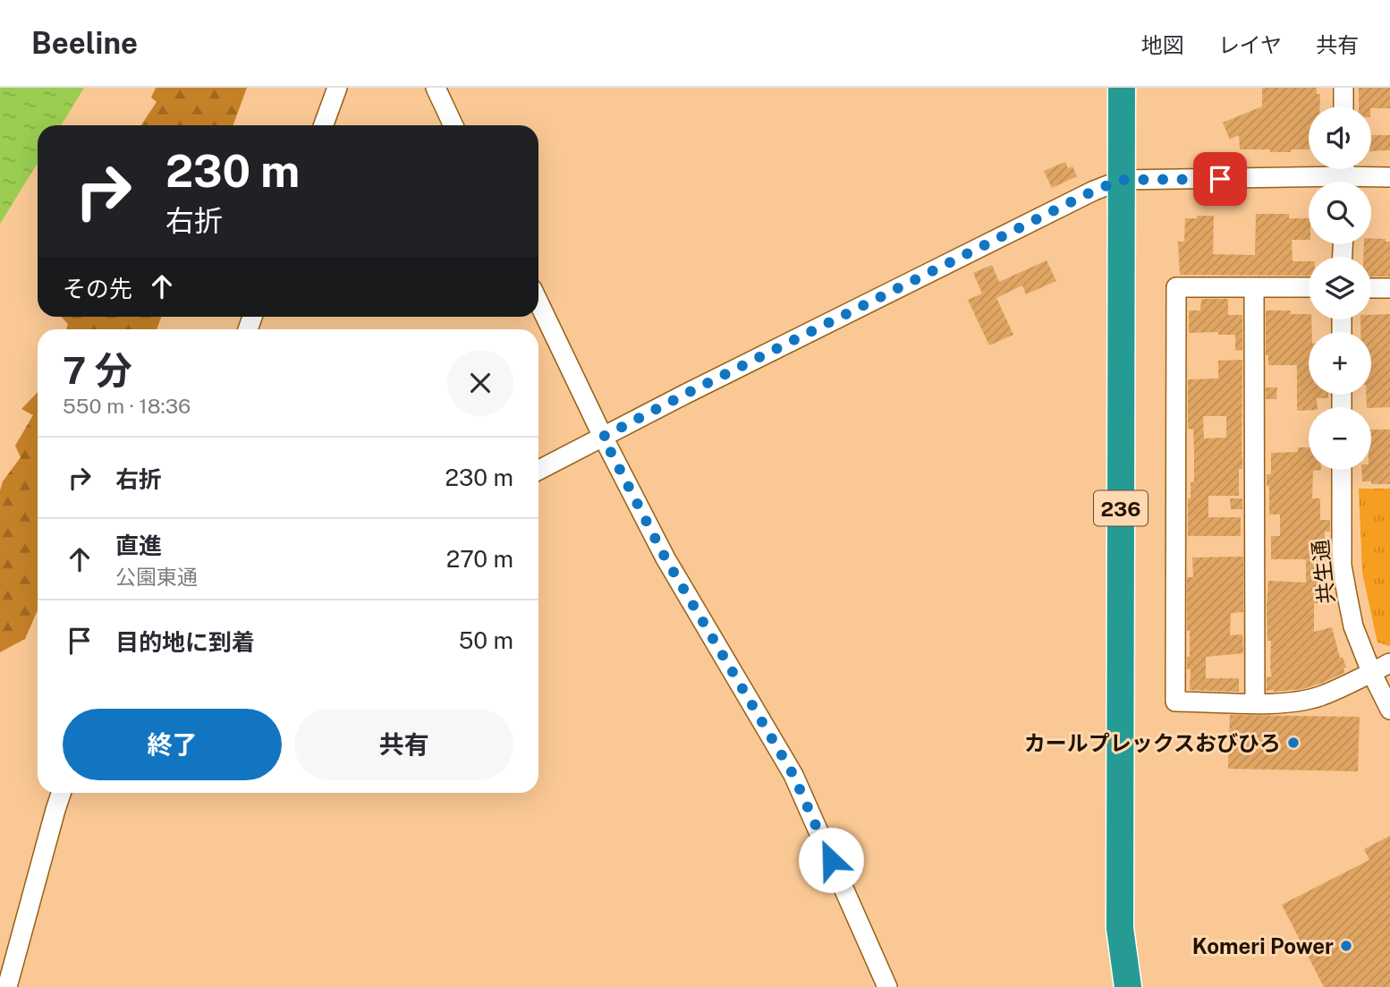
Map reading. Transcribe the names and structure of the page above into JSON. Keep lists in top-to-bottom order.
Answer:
{
  "streets": {
    "highway": ["236"],
    "street": ["共生通"]
  },
  "places": ["カールプレックスおびひろ", "Komeri Power"],
  "page": {
    "header": "Beeline",
    "nav": ["地図", "レイヤ", "共有"],
    "map_buttons": ["+", "−"],
    "turn": ["230 m", "右折"],
    "then": "その先",
    "heading": ["7 分", "550 m · 18:36"],
    "list": [
      {
        "name": "右折",
        "value": "230 m"
      },
      {
        "name": "直進",
        "note": "公園東通",
        "value": "270 m"
      },
      {
        "name": "目的地に到着",
        "value": "50 m"
      }
    ],
    "buttons": ["終了", "共有"]
  }
}
